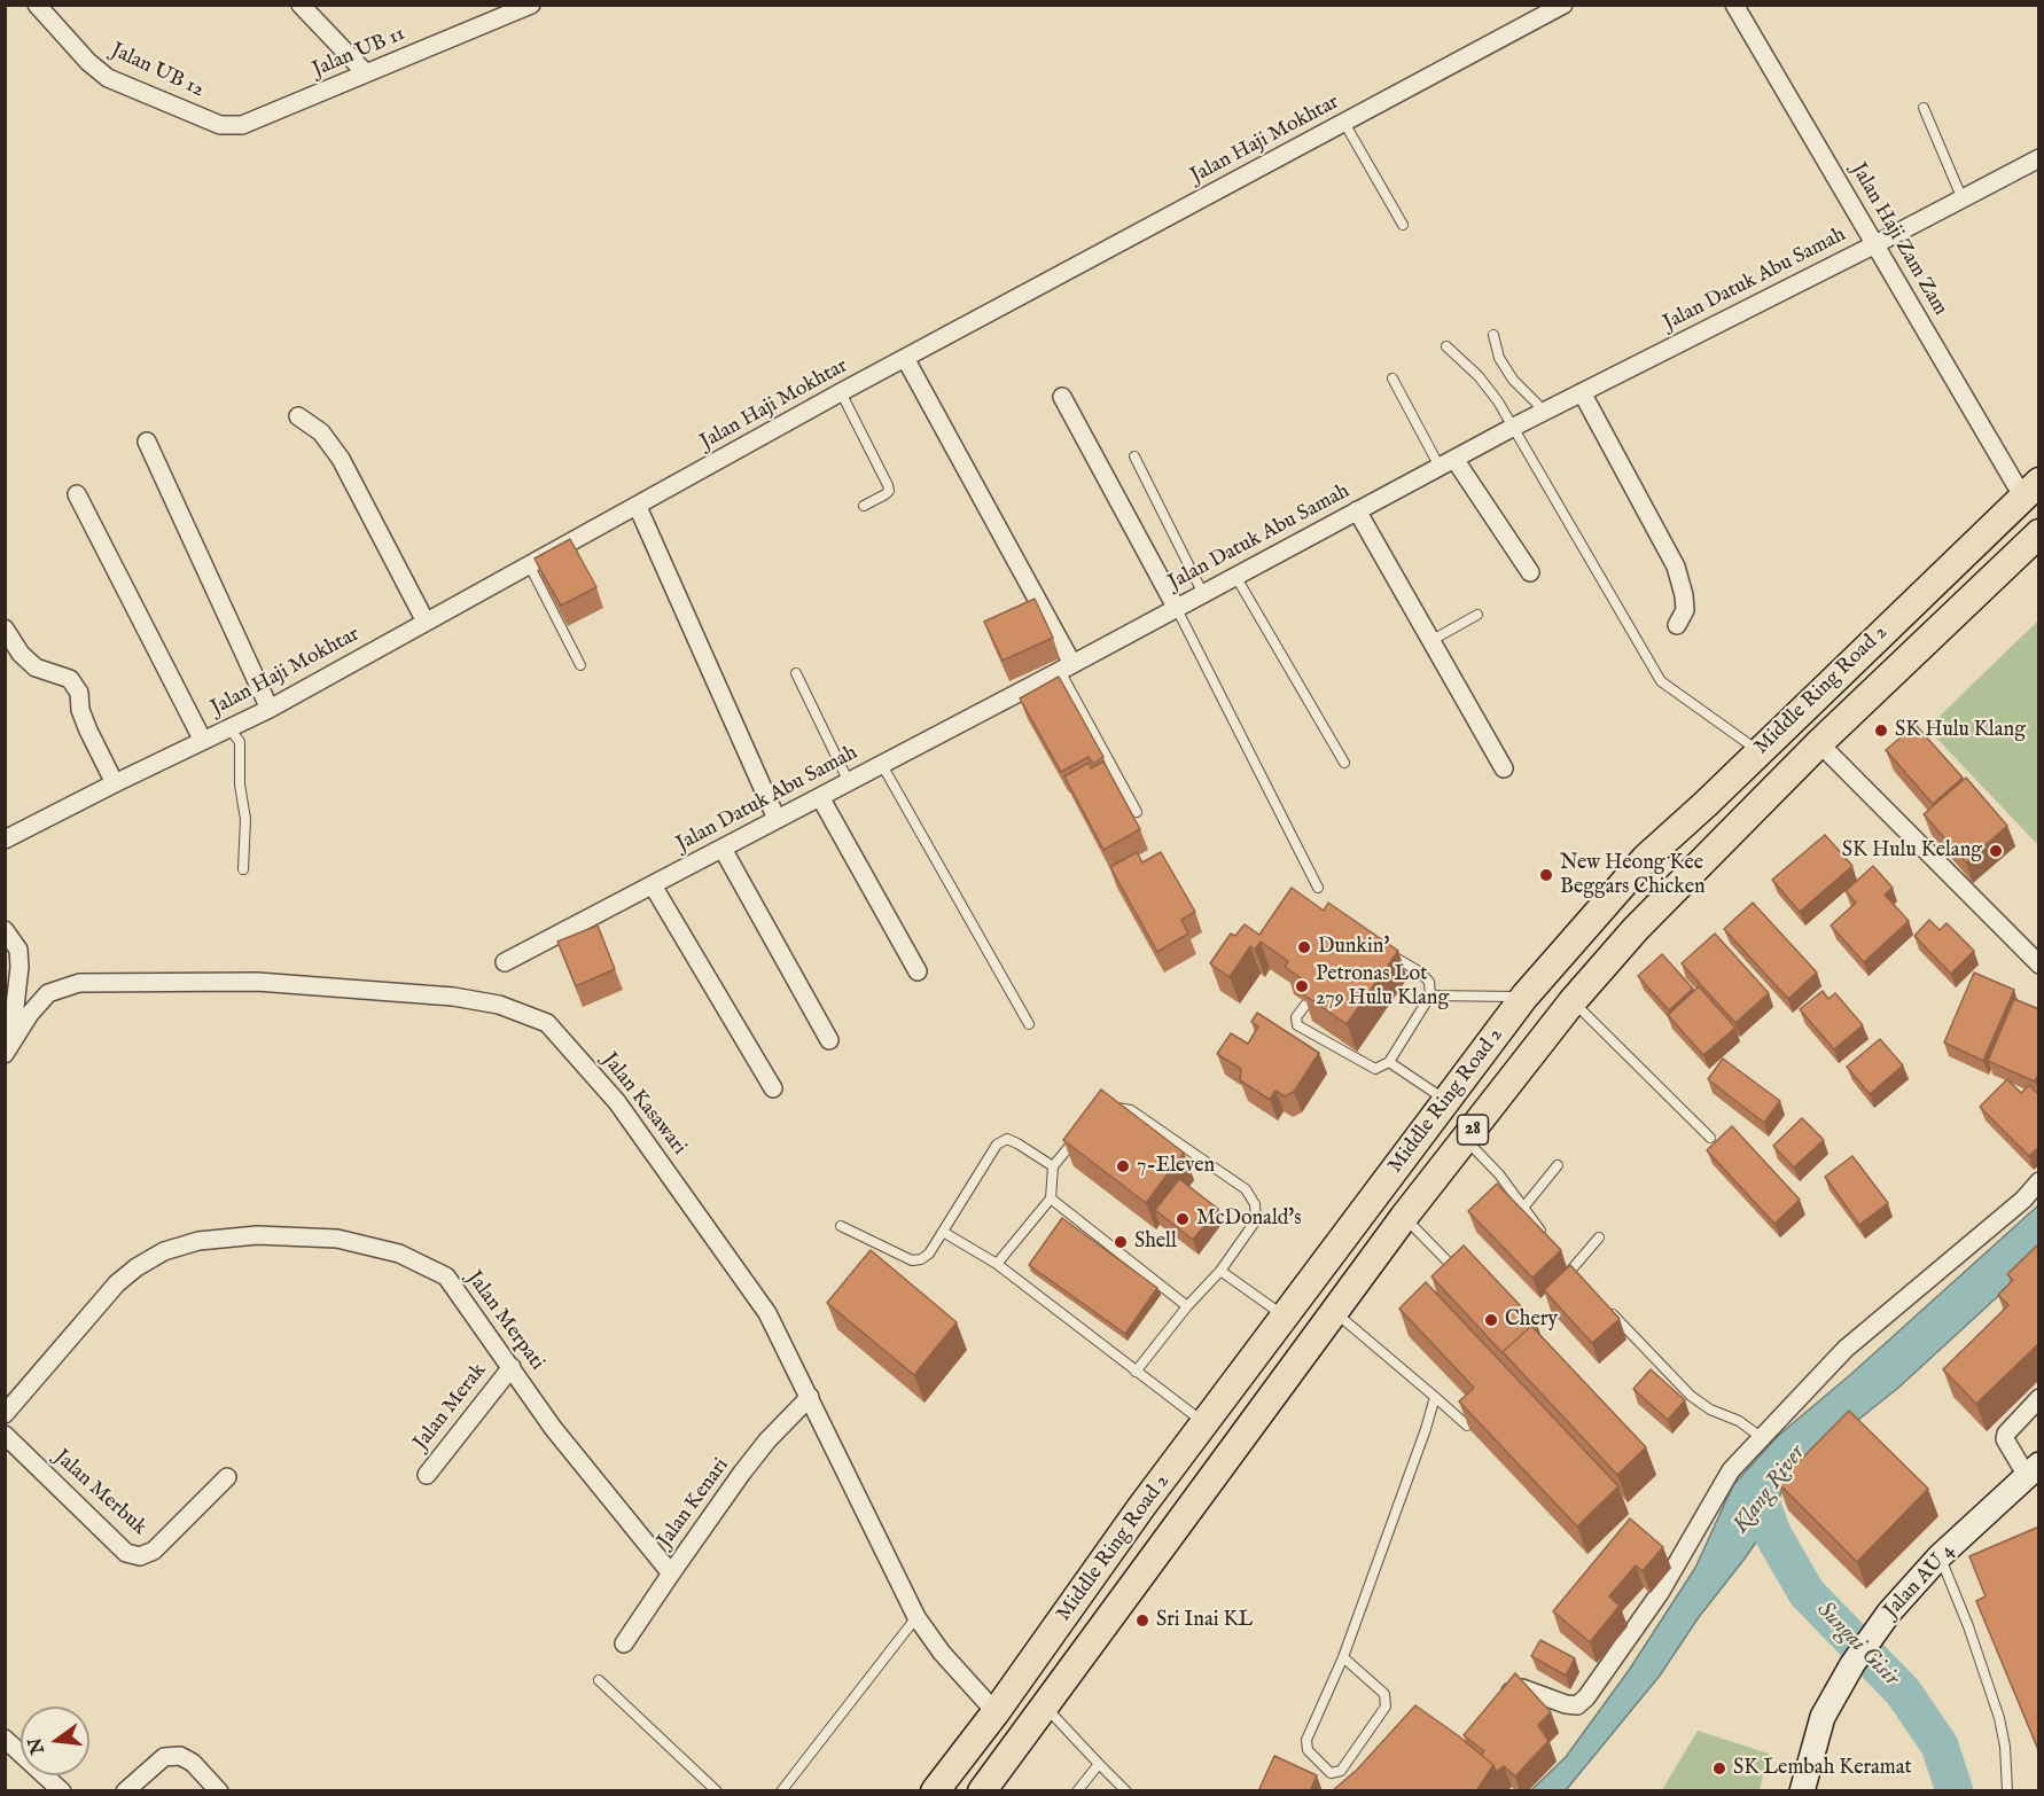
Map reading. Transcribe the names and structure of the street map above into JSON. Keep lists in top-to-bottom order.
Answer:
{
  "streets": {
    "highway": ["Middle Ring Road 2", "28"],
    "main road": ["Jalan AU 4"],
    "street": [
      "Jalan UB 11",
      "Jalan UB 12",
      "Jalan Haji Mokhtar",
      "Jalan Haji Zam Zam",
      "Jalan Datuk Abu Samah",
      "Jalan Kasawari",
      "Jalan Merpati",
      "Jalan Merak",
      "Jalan Merbuk",
      "Jalan Kenari"
    ]
  },
  "crossings": [
    ["Jalan UB 11", "Jalan UB 12"],
    ["Jalan Haji Zam Zam", "Jalan Datuk Abu Samah"],
    ["Jalan Haji Zam Zam", "Middle Ring Road 2"],
    ["Middle Ring Road 2", "Jalan Kasawari"],
    ["Jalan Kasawari", "Jalan Kenari"],
    ["Jalan Merpati", "Jalan Merak"],
    ["Jalan Merpati", "Jalan Kenari"]
  ],
  "water": ["Klang River", "Sungai Gisir"],
  "places": [
    "SK Hulu Klang",
    "SK Hulu Kelang",
    "New Heong Kee Beggars Chicken",
    "Dunkin'",
    "Petronas Lot 279 Hulu Klang",
    "7-Eleven",
    "McDonald's",
    "Shell",
    "Chery",
    "Sri Inai KL",
    "SK Lembah Keramat"
  ],
  "north": "left"
}
